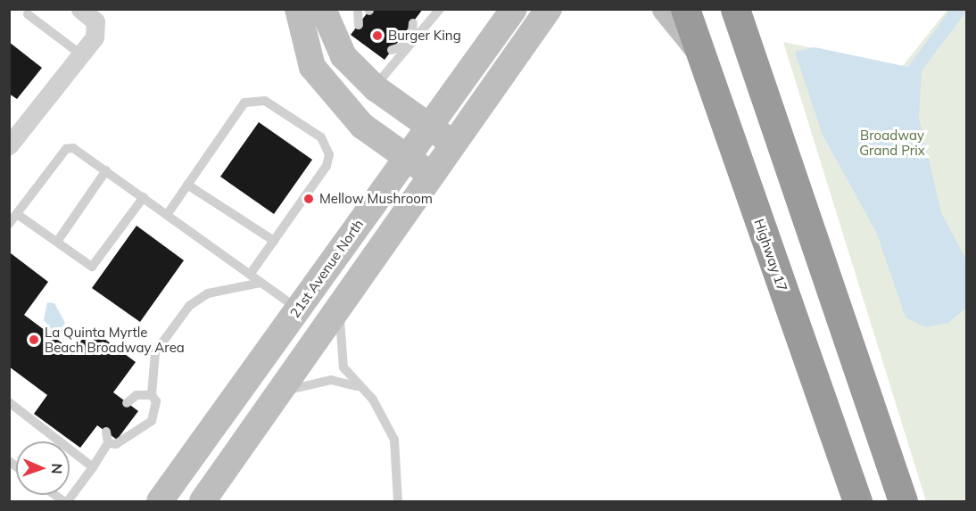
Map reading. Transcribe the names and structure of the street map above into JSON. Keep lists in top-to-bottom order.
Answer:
{
  "streets": {
    "highway": ["Highway 17"],
    "main road": ["21st Avenue North"]
  },
  "parks": ["Broadway Grand Prix"],
  "places": ["Burger King", "Mellow Mushroom", "La Quinta Myrtle Beach Broadway Area"],
  "north": "right"
}
